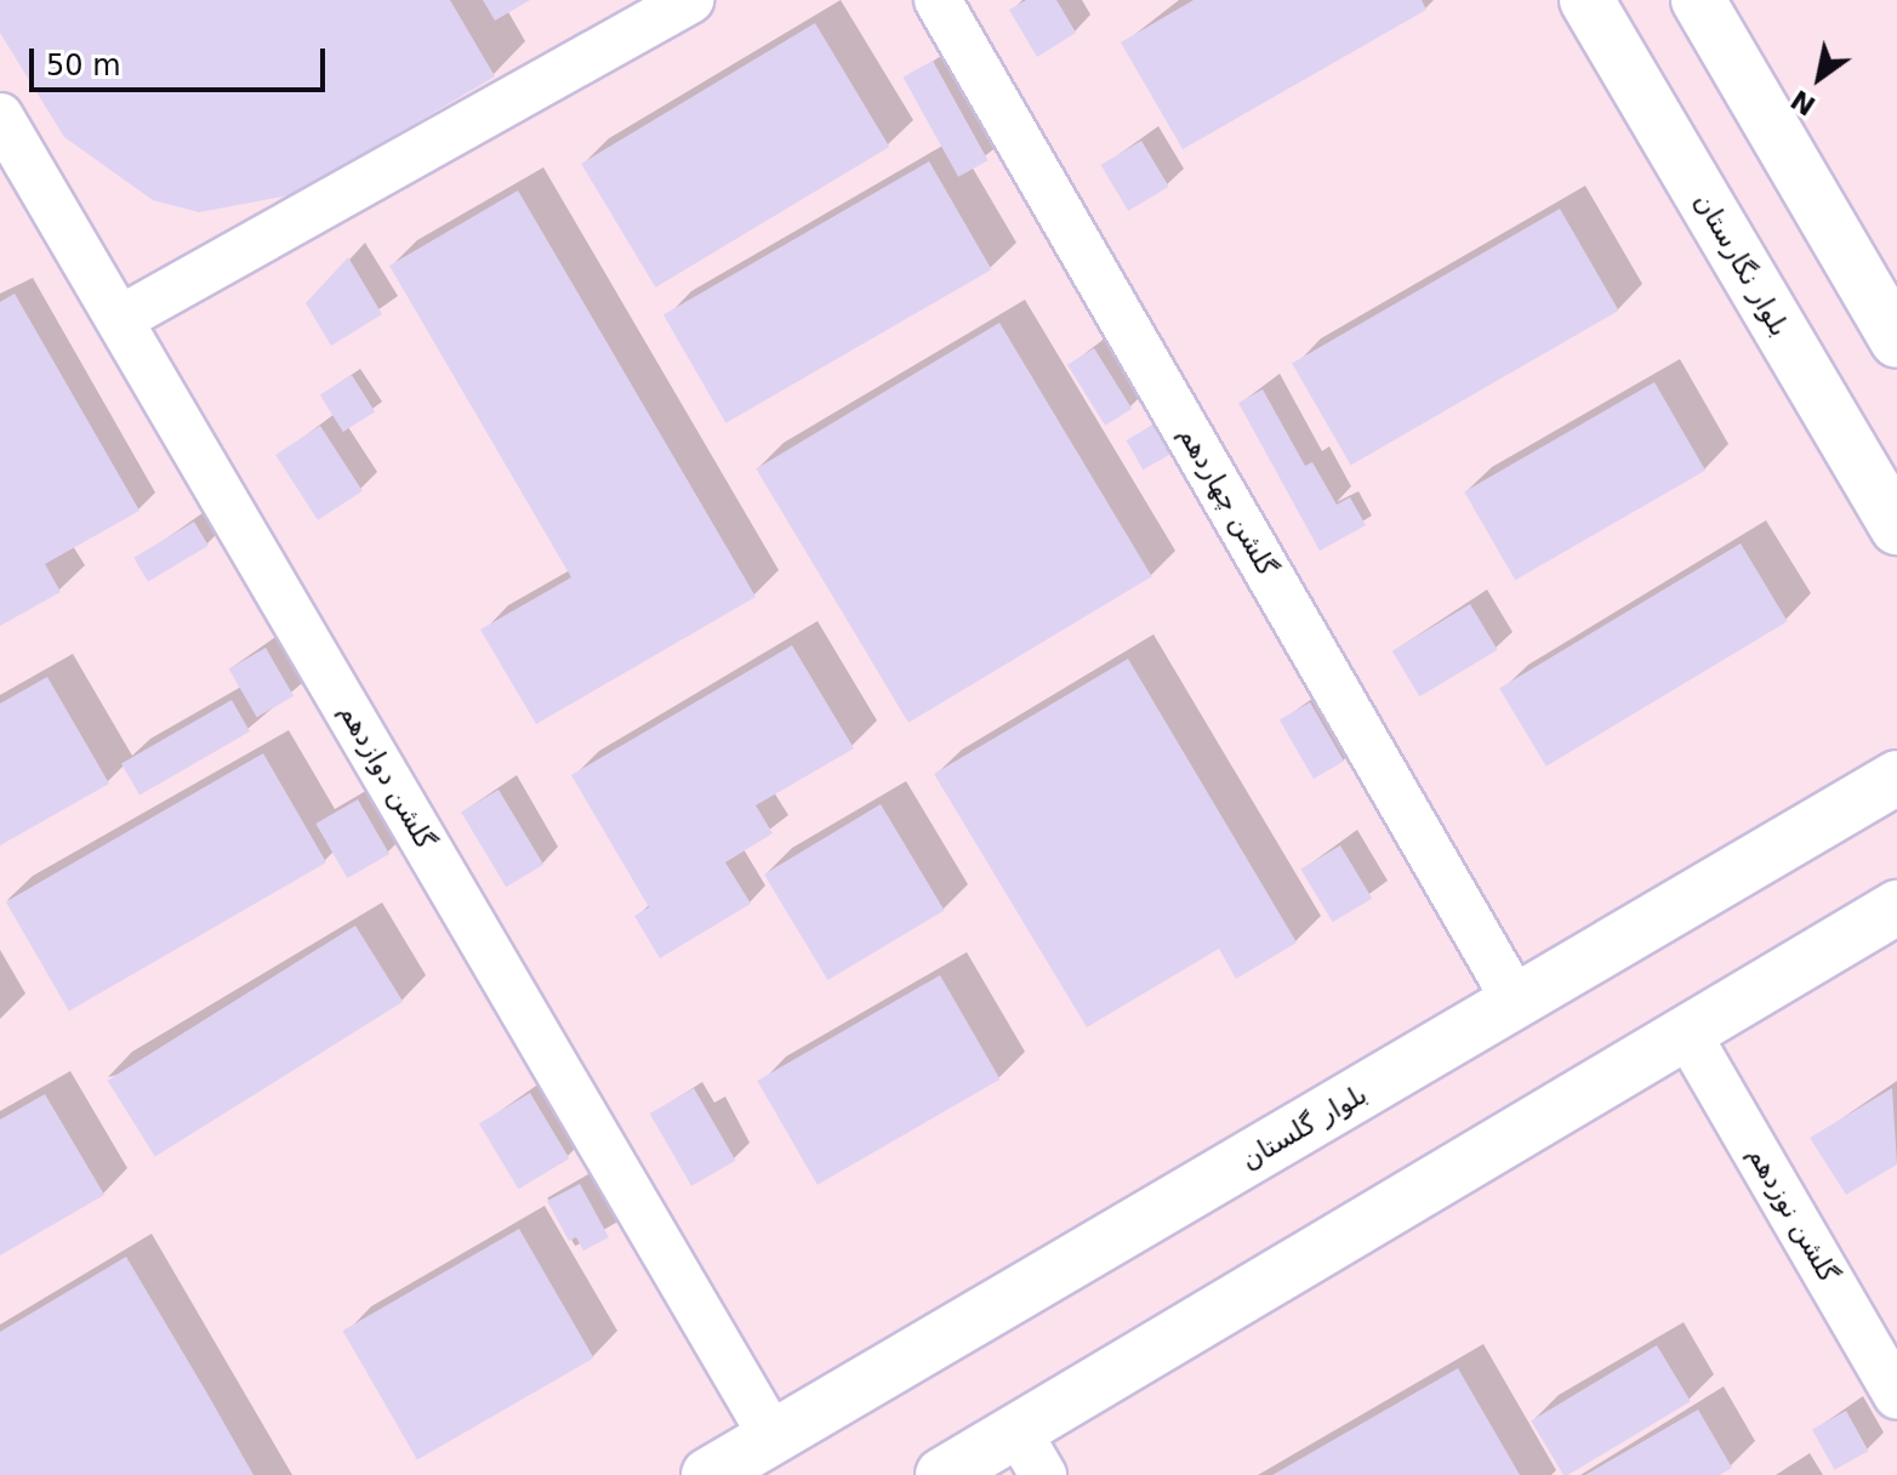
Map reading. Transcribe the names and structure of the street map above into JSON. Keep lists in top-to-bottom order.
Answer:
{
  "streets": {
    "street": [
      "بلوار نگارستان",
      "گلشن چهاردهم",
      "گلشن دوازدهم",
      "بلوار گلستان",
      "گلشن نوزدهم"
    ]
  },
  "crossings": [
    ["گلشن چهاردهم", "بلوار گلستان"],
    ["گلشن دوازدهم", "بلوار گلستان"]
  ],
  "scale_bar": "50 m",
  "north": "bottom left"
}
